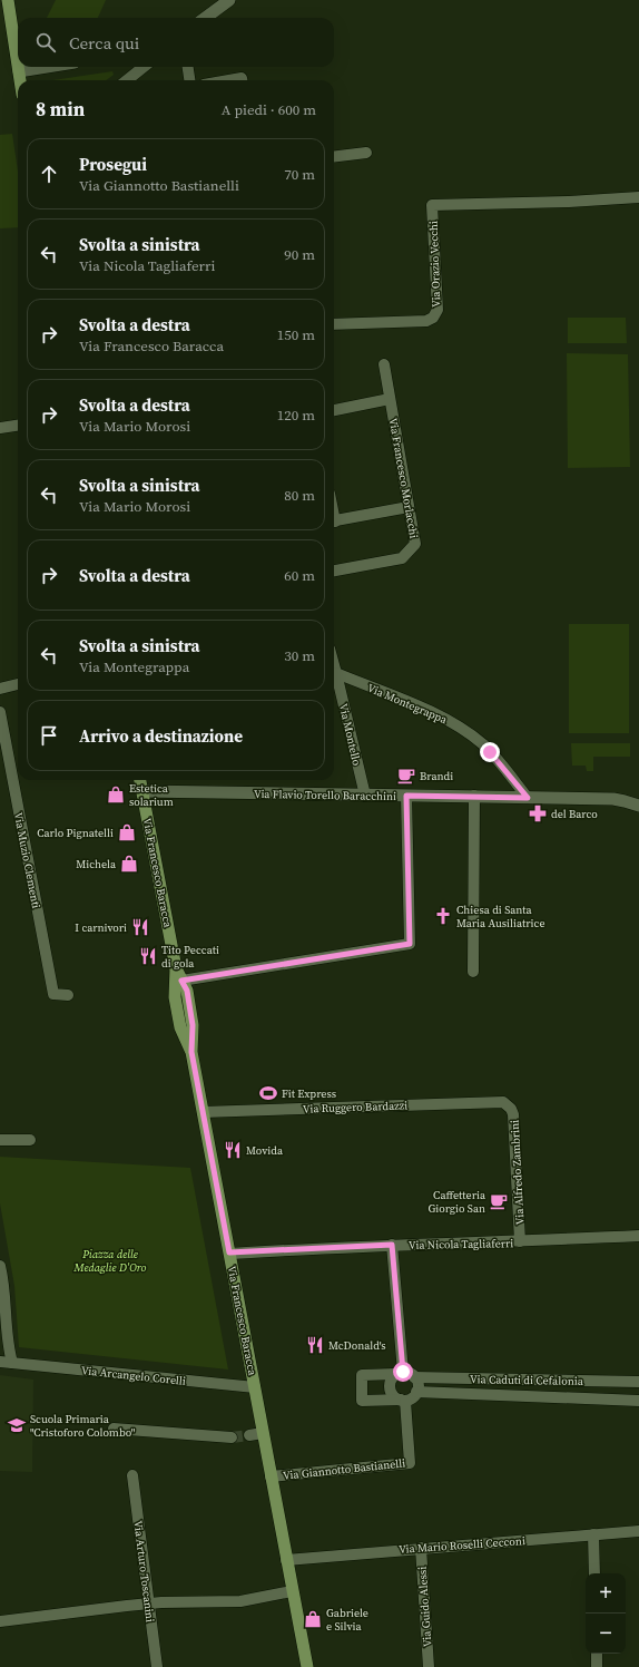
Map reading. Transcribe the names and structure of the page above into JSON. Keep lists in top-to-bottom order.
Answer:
{
  "streets": {
    "main road": ["Via Francesco Baracca"],
    "street": [
      "Via Orazio Vecchi",
      "Via Francesco Morlacchi",
      "Via Montegrappa",
      "Via Montello",
      "Via Flavio Torello Baracchini",
      "Via Muzio Clementi",
      "Via Ruggero Bardazzi",
      "Via Alfredo Zambrini",
      "Via Nicola Tagliaferri",
      "Via Arcangelo Corelli",
      "Via Caduti di Cefalonia",
      "Via Giannotto Bastianelli",
      "Via Mario Roselli Cecconi",
      "Via Arturo Toscanini",
      "Via Guido Alessi"
    ]
  },
  "crossings": [
    ["Via Montegrappa", "Via Montello"],
    ["Via Montegrappa", "Via Flavio Torello Baracchini"],
    ["Via Montello", "Via Flavio Torello Baracchini"],
    ["Via Flavio Torello Baracchini", "Via Francesco Baracca"],
    ["Via Francesco Baracca", "Via Ruggero Bardazzi"],
    ["Via Francesco Baracca", "Via Nicola Tagliaferri"],
    ["Via Francesco Baracca", "Via Arcangelo Corelli"],
    ["Via Francesco Baracca", "Via Giannotto Bastianelli"],
    ["Via Francesco Baracca", "Via Mario Roselli Cecconi"],
    ["Via Ruggero Bardazzi", "Via Alfredo Zambrini"],
    ["Via Alfredo Zambrini", "Via Nicola Tagliaferri"],
    ["Via Caduti di Cefalonia", "Via Giannotto Bastianelli"],
    ["Via Mario Roselli Cecconi", "Via Guido Alessi"]
  ],
  "parks": ["Piazza delle Medaglie D'Oro"],
  "places": {
    "cafe": ["Brandi", "Caffetteria Giorgio San"],
    "shop": [
      "Estetica solarium",
      "Carlo Pignatelli",
      "Michela",
      "Gabriele e Silvia"
    ],
    "pharmacy": ["del Barco"],
    "church": ["Chiesa di Santa Maria Ausiliatrice"],
    "restaurant": [
      "I carnivori",
      "Tito Peccati di gola",
      "Movida",
      "McDonald's"
    ],
    "sports": ["Fit Express"],
    "school or university": ["Scuola Primaria \"Cristoforo Colombo\""]
  },
  "page": {
    "search": "Cerca qui",
    "heading": ["8 min", "A piedi · 600 m"],
    "list": [
      ["Prosegui", "Via Giannotto Bastianelli", "70 m"],
      ["Svolta a sinistra", "Via Nicola Tagliaferri", "90 m"],
      ["Svolta a destra", "Via Francesco Baracca", "150 m"],
      ["Svolta a destra", "Via Mario Morosi", "120 m"],
      ["Svolta a sinistra", "Via Mario Morosi", "80 m"],
      ["Svolta a destra", "60 m"],
      ["Svolta a sinistra", "Via Montegrappa", "30 m"],
      "Arrivo a destinazione"
    ],
    "map_buttons": ["+", "−"]
  }
}
